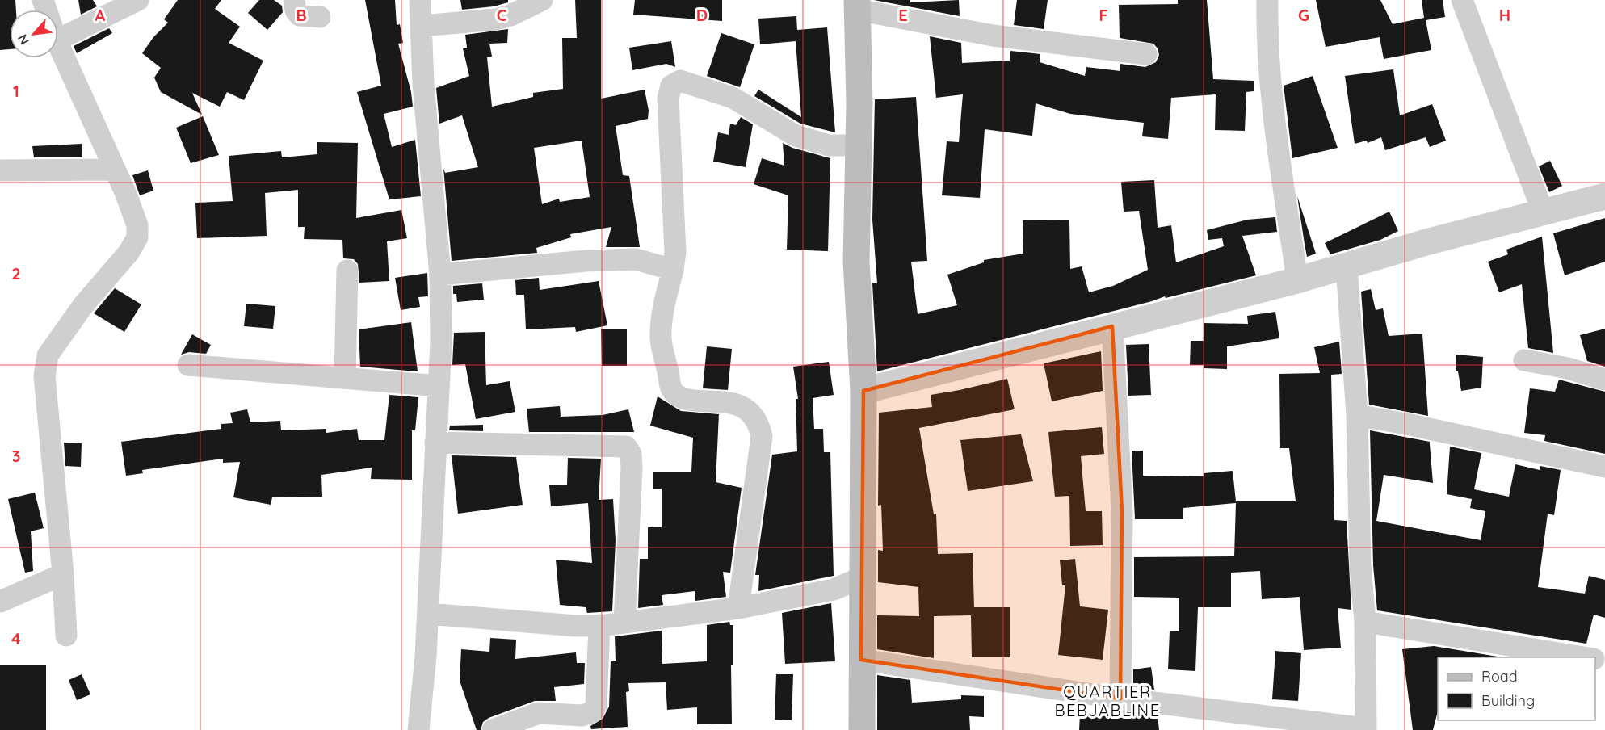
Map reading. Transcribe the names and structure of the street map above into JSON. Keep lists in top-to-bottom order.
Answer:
{
  "districts": ["QUARTIER BEBJABLINE"],
  "legend": ["Road", "Building"],
  "north": "bottom left",
  "grid": {
    "columns": [
      "A",
      "B",
      "C",
      "D",
      "E",
      "F",
      "G",
      "H"
    ],
    "rows": [
      "1",
      "2",
      "3",
      "4"
    ]
  }
}
